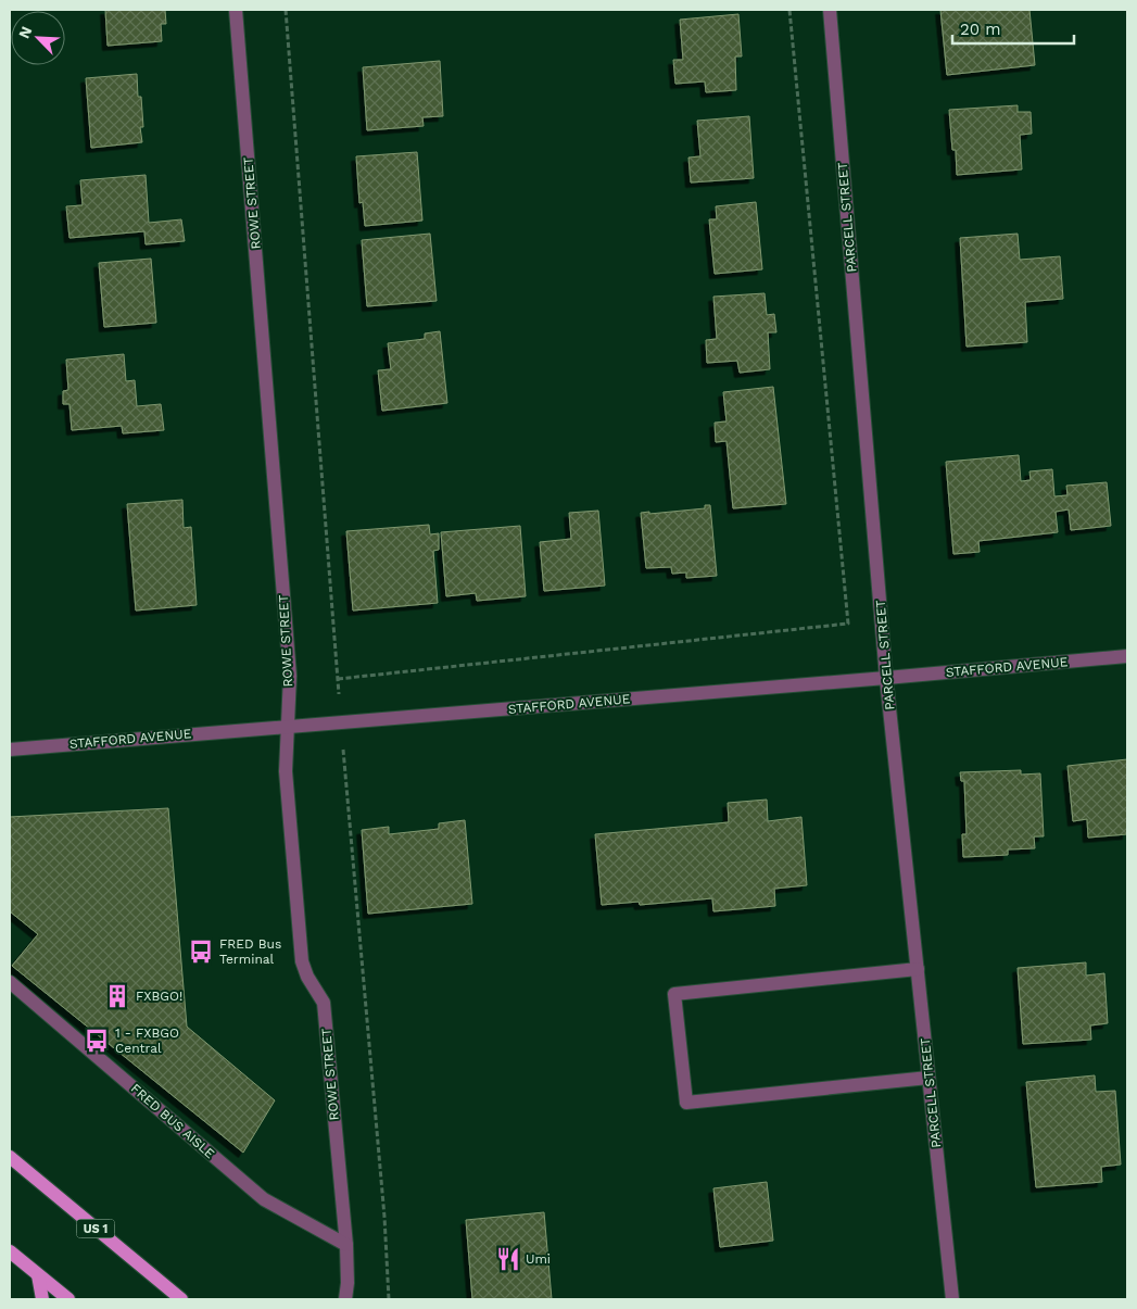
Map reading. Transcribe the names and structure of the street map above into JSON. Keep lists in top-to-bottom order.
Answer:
{
  "streets": {
    "main road": ["US 1"],
    "street": [
      "ROWE STREET",
      "PARCELL STREET",
      "STAFFORD AVENUE",
      "FRED BUS AISLE"
    ]
  },
  "crossings": [
    ["ROWE STREET", "STAFFORD AVENUE"],
    ["ROWE STREET", "FRED BUS AISLE"],
    ["PARCELL STREET", "STAFFORD AVENUE"]
  ],
  "places": {
    "bus stop": ["FRED Bus Terminal", "1 - FXBGO Central"],
    "building": ["FXBGO!"],
    "restaurant": ["Umi"]
  },
  "scale_bar": "20 m",
  "north": "top left"
}
